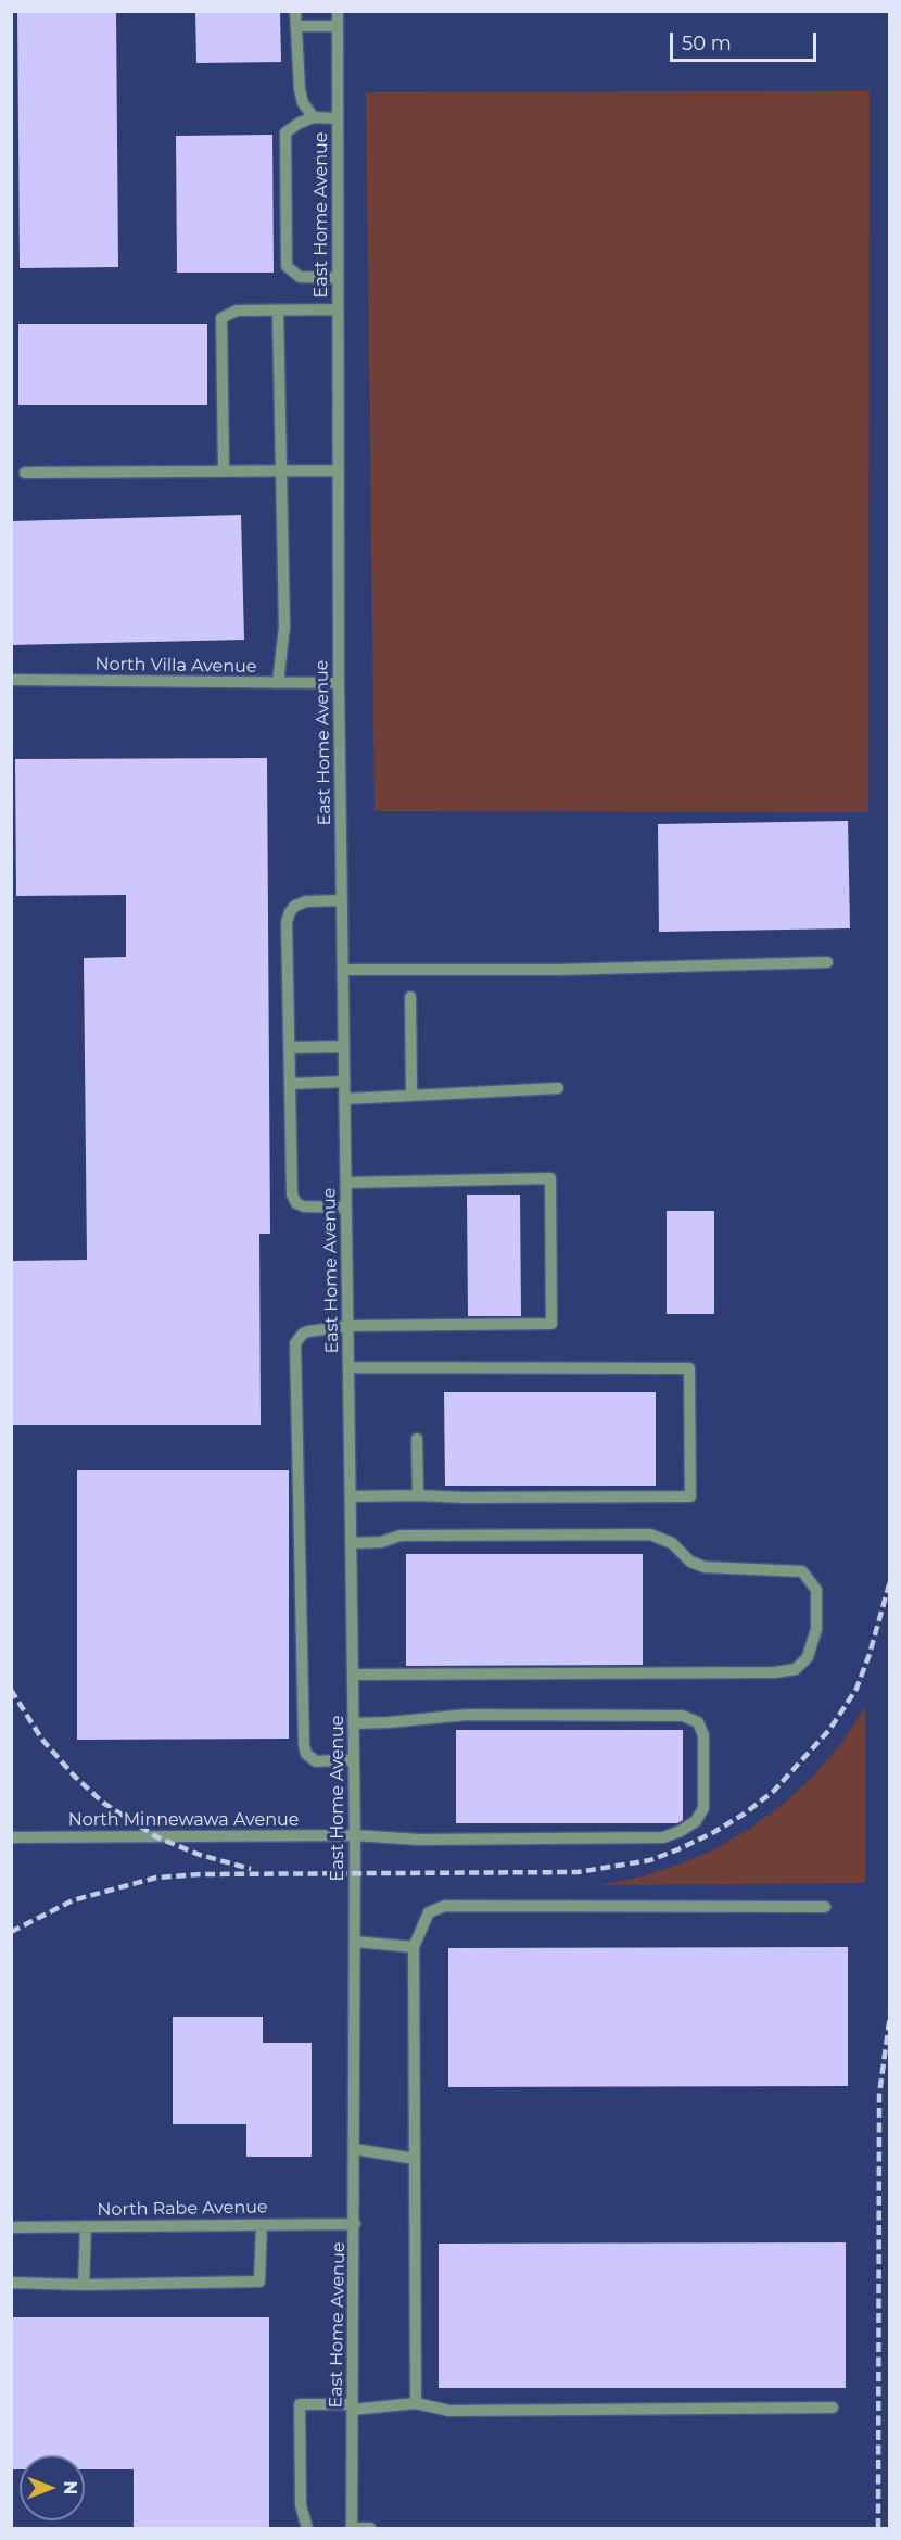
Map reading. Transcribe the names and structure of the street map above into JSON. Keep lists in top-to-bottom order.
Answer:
{
  "streets": {
    "street": [
      "East Home Avenue",
      "North Villa Avenue",
      "North Minnewawa Avenue",
      "North Rabe Avenue"
    ]
  },
  "crossings": [
    ["East Home Avenue", "North Villa Avenue"],
    ["East Home Avenue", "North Minnewawa Avenue"],
    ["East Home Avenue", "North Rabe Avenue"]
  ],
  "scale_bar": "50 m",
  "north": "right"
}
